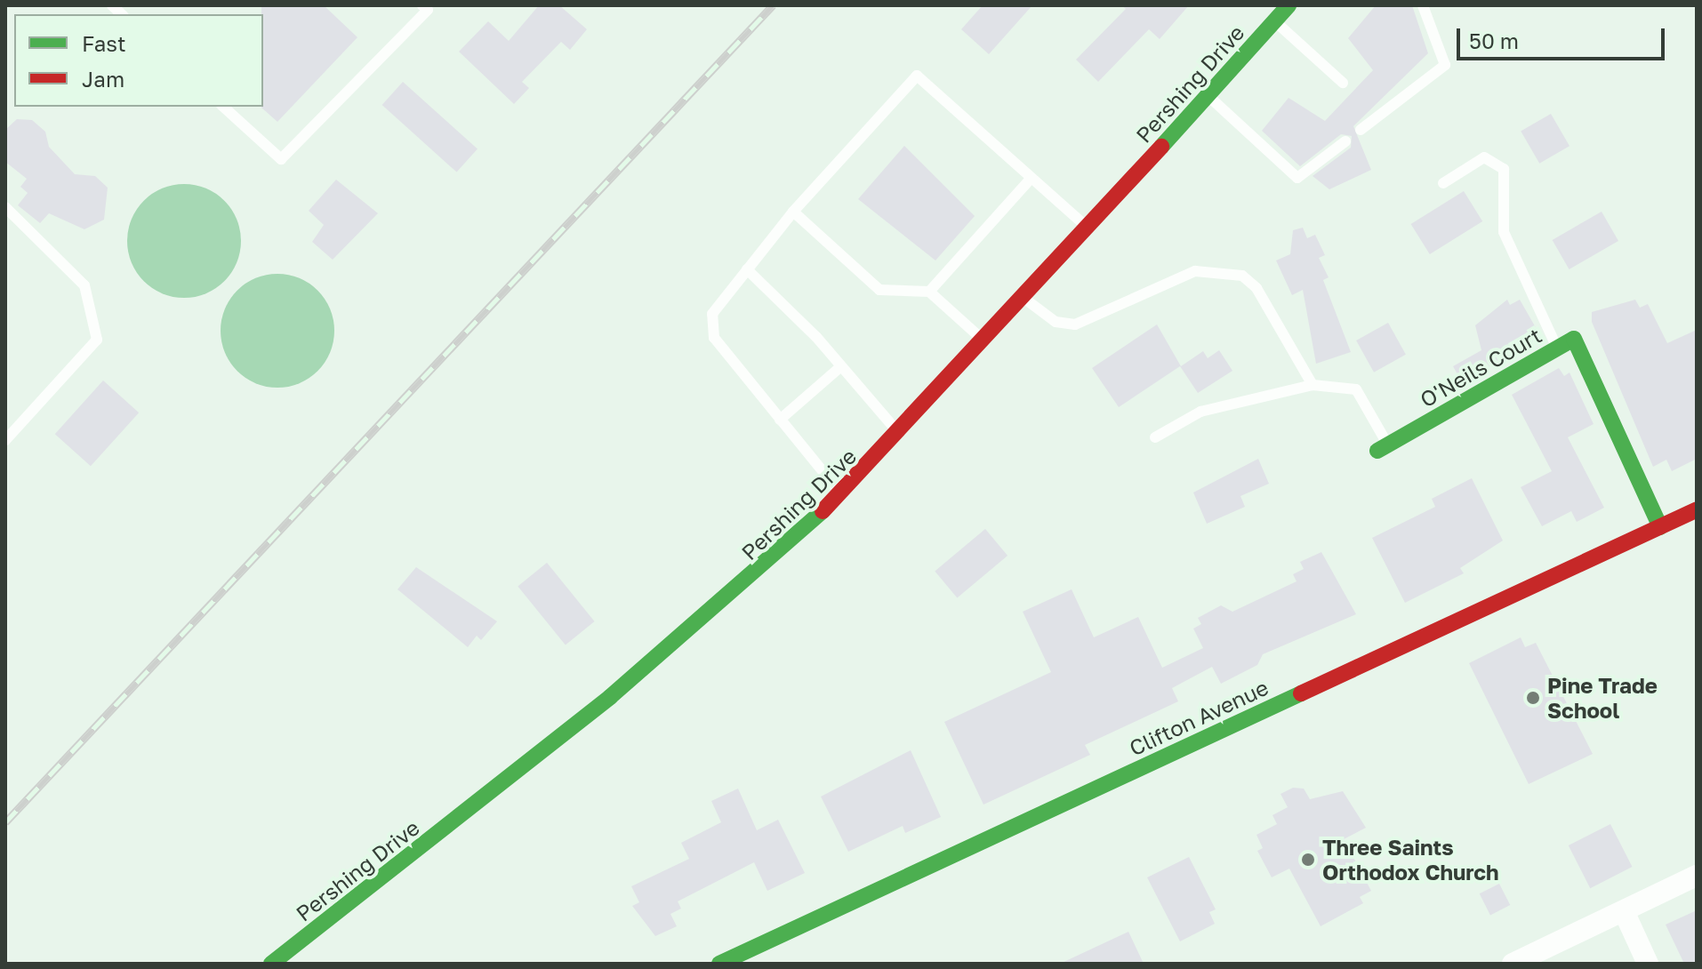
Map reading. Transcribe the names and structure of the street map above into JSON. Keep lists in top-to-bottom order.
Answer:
{
  "streets": {
    "main road": ["Pershing Drive", "O'Neils Court", "Clifton Avenue"]
  },
  "crossings": [
    ["O'Neils Court", "Clifton Avenue"]
  ],
  "places": ["Pine Trade School", "Three Saints Orthodox Church"],
  "legend": ["Fast", "Jam"],
  "scale_bar": "50 m"
}
